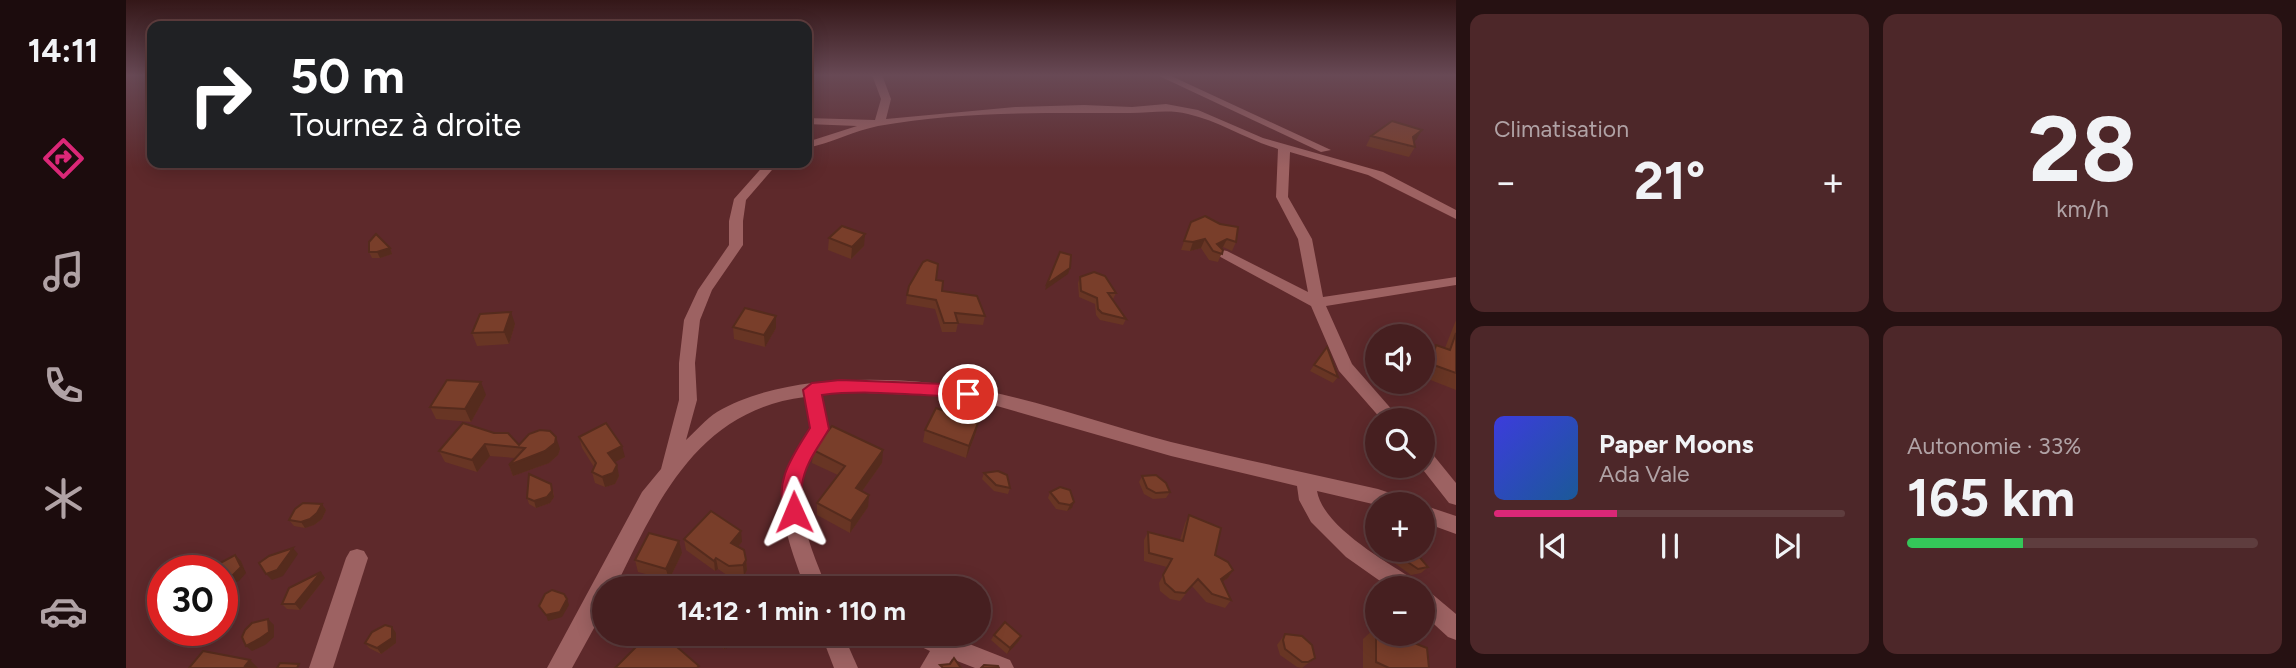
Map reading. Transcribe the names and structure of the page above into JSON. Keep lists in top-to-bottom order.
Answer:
{
  "page": {
    "tabs": "14:11",
    "tile": [
      "Climatisation",
      ["28", "km/h"],
      ["Autonomie · 33%", "165 km"]
    ],
    "turn": ["50 m", "Tournez à droite"],
    "heat": ["−", "21°", "+"],
    "map_buttons": ["+", "−"],
    "song": ["Paper Moons", "Ada Vale"],
    "limit": "30",
    "trip": "14:12 · 1 min · 110 m"
  }
}
